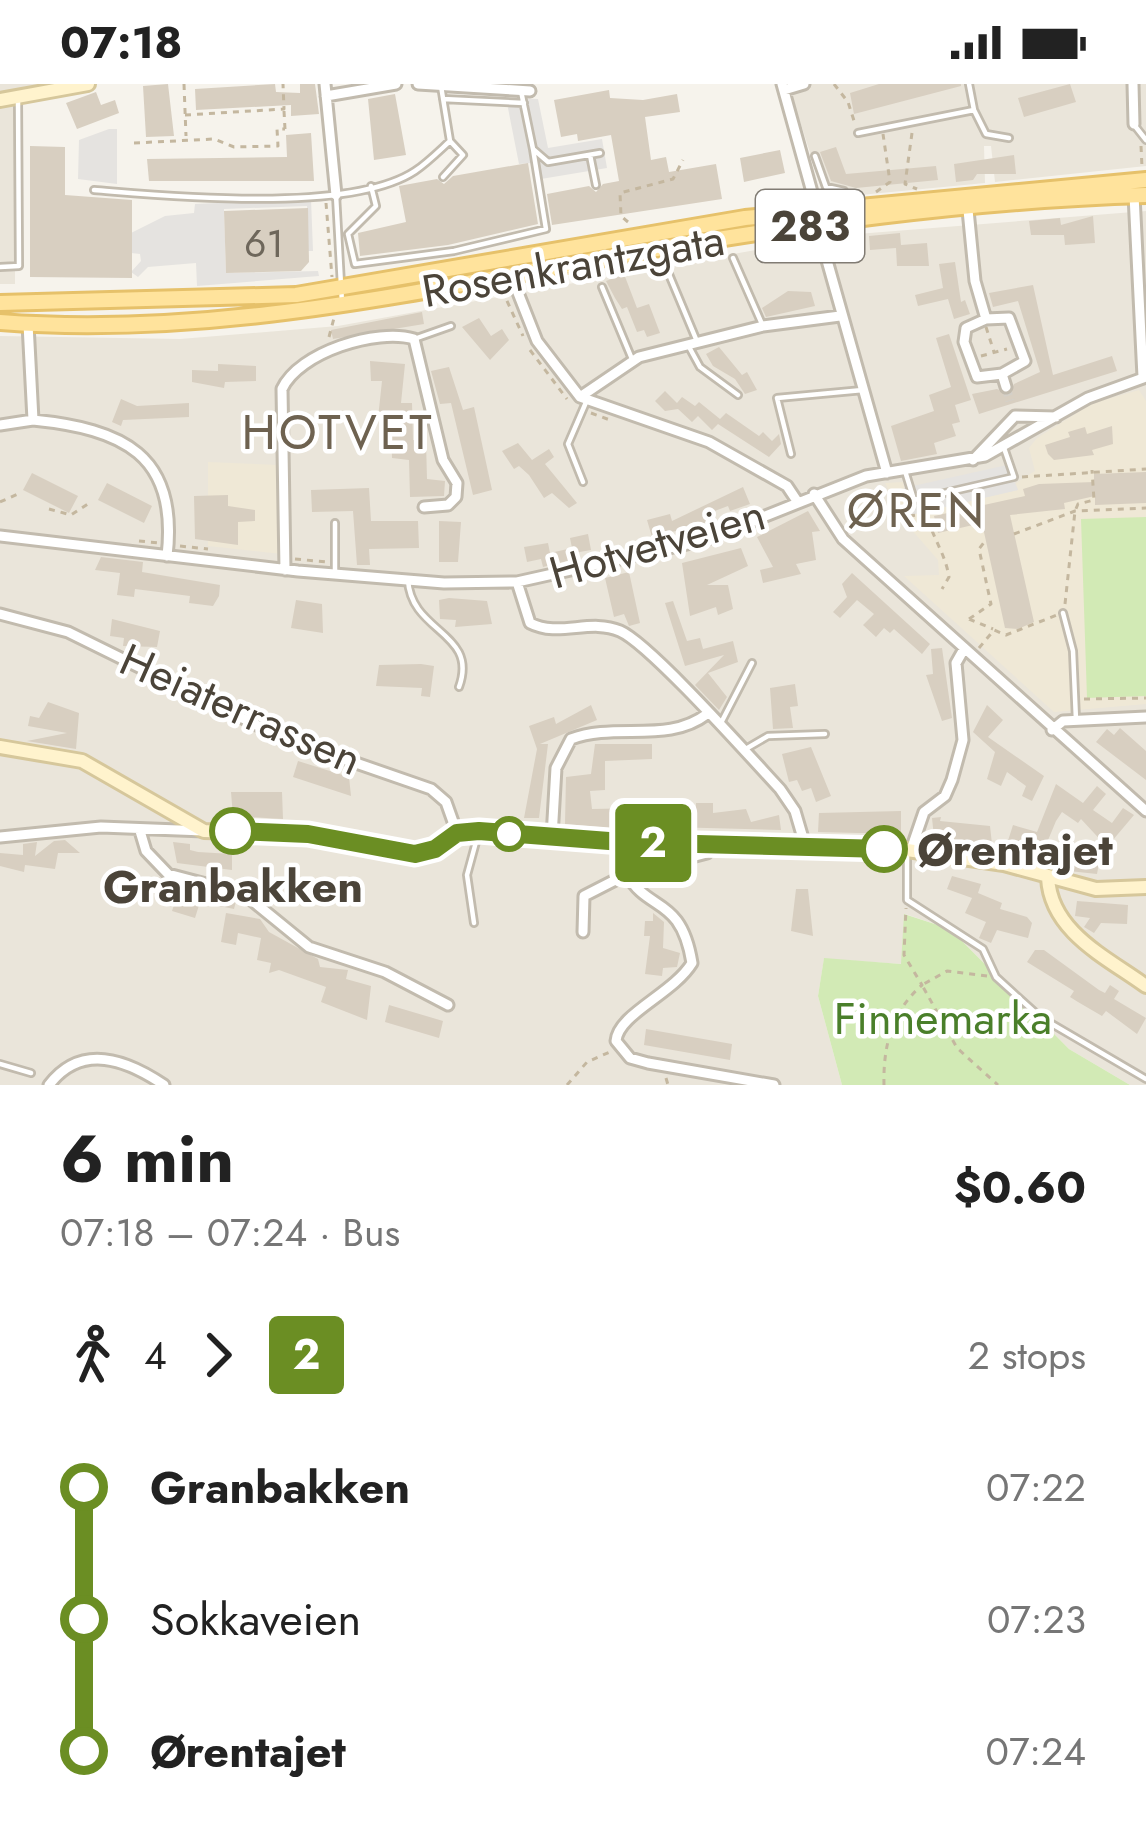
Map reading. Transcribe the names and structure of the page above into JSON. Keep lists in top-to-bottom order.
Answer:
{
  "streets": {
    "main road": ["283", "Rosenkrantzgata"],
    "street": ["Hotvetveien", "Heiaterrassen"]
  },
  "districts": ["HOTVET", "ØREN"],
  "parks": ["Finnemarka"],
  "places": ["Granbakken", "Ørentajet"],
  "lines": ["bus line 2"],
  "house_numbers": ["61"],
  "page": {
    "status": "07:18",
    "on_map": "2",
    "heading": ["6 min", "07:18 – 07:24 · Bus", "$0.60"],
    "legs": ["4", "2", "2 stops"],
    "list": [
      {
        "name": "Granbakken",
        "value": "07:22"
      },
      {
        "name": "Sokkaveien",
        "value": "07:23"
      },
      {
        "name": "Ørentajet",
        "value": "07:24"
      }
    ]
  }
}
